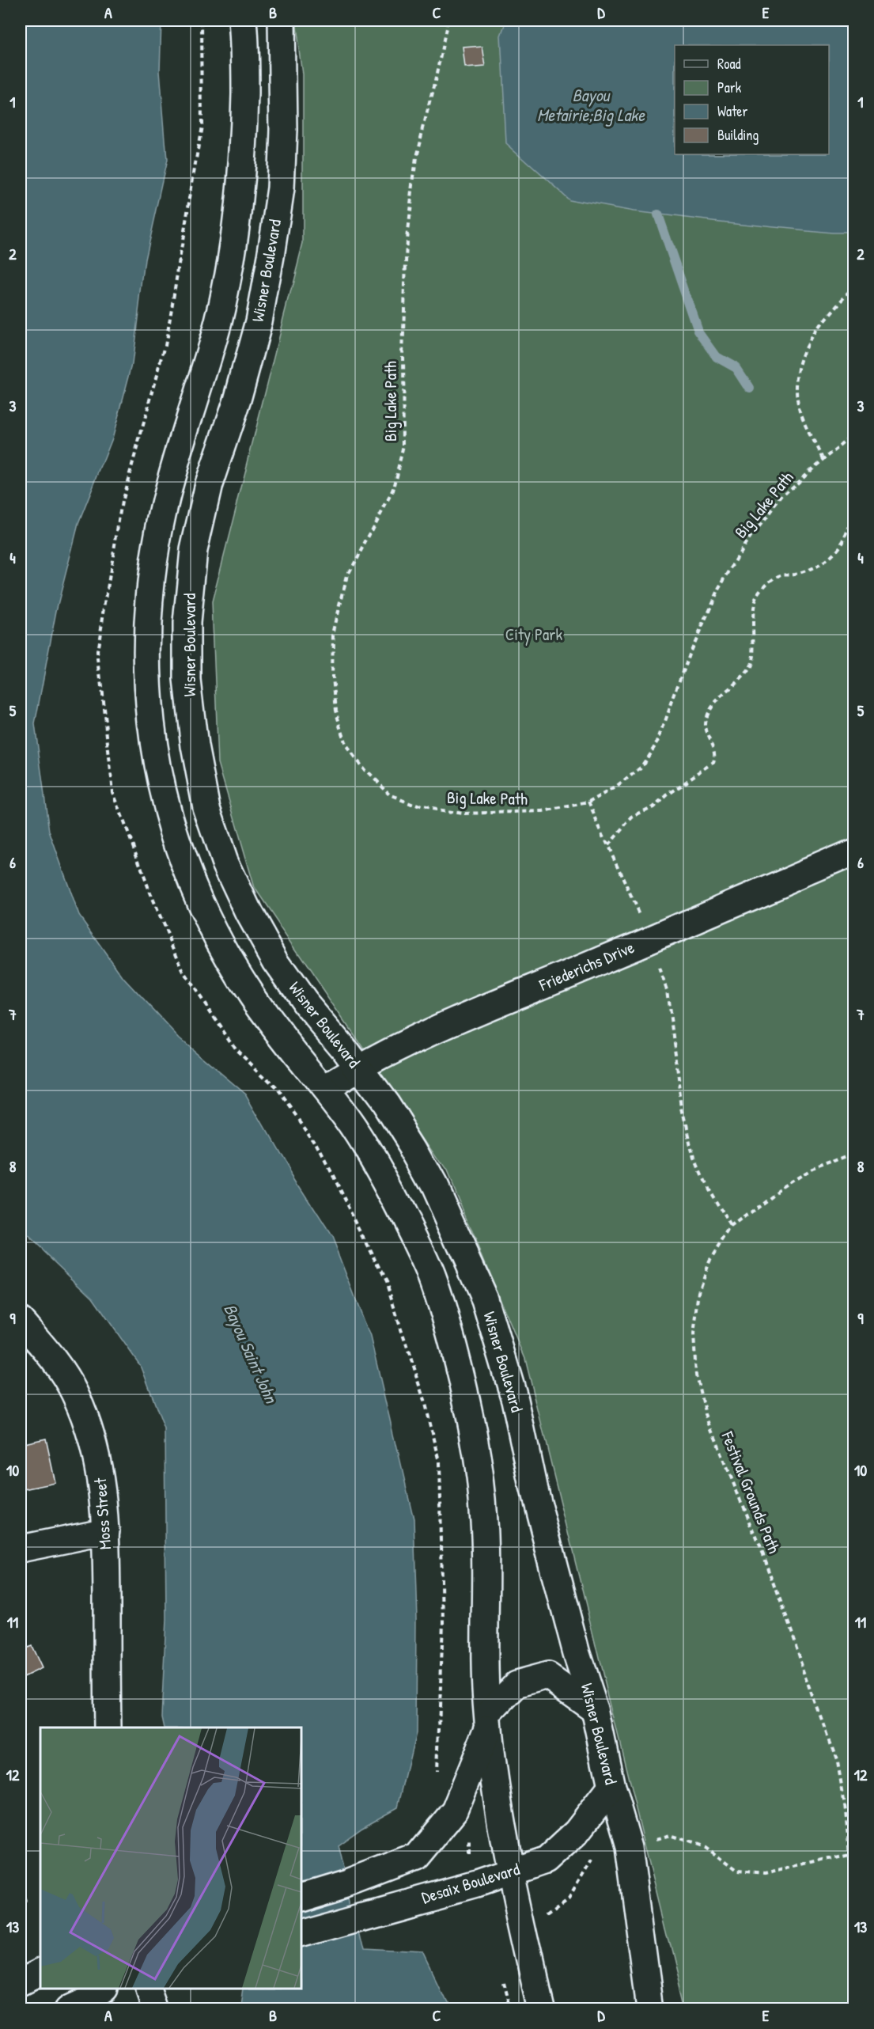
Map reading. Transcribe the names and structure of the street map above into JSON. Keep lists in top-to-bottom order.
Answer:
{
  "streets": {
    "street": [
      "Wisner Boulevard",
      "Friederichs Drive",
      "Moss Street",
      "Desaix Boulevard"
    ],
    "path": ["Big Lake Path", "Festival Grounds Path"]
  },
  "crossings": [
    ["Wisner Boulevard", "Friederichs Drive"],
    ["Wisner Boulevard", "Desaix Boulevard"]
  ],
  "water": ["Bayou Metairie;Big Lake", "Bayou Saint John"],
  "parks": ["City Park"],
  "legend": [
    "Road",
    "Park",
    "Water",
    "Building"
  ],
  "grid": {
    "columns": [
      "A",
      "B",
      "C",
      "D",
      "E"
    ],
    "rows": [
      "1",
      "2",
      "3",
      "4",
      "5",
      "6",
      "7",
      "8",
      "9",
      "10",
      "11",
      "12",
      "13"
    ]
  }
}
